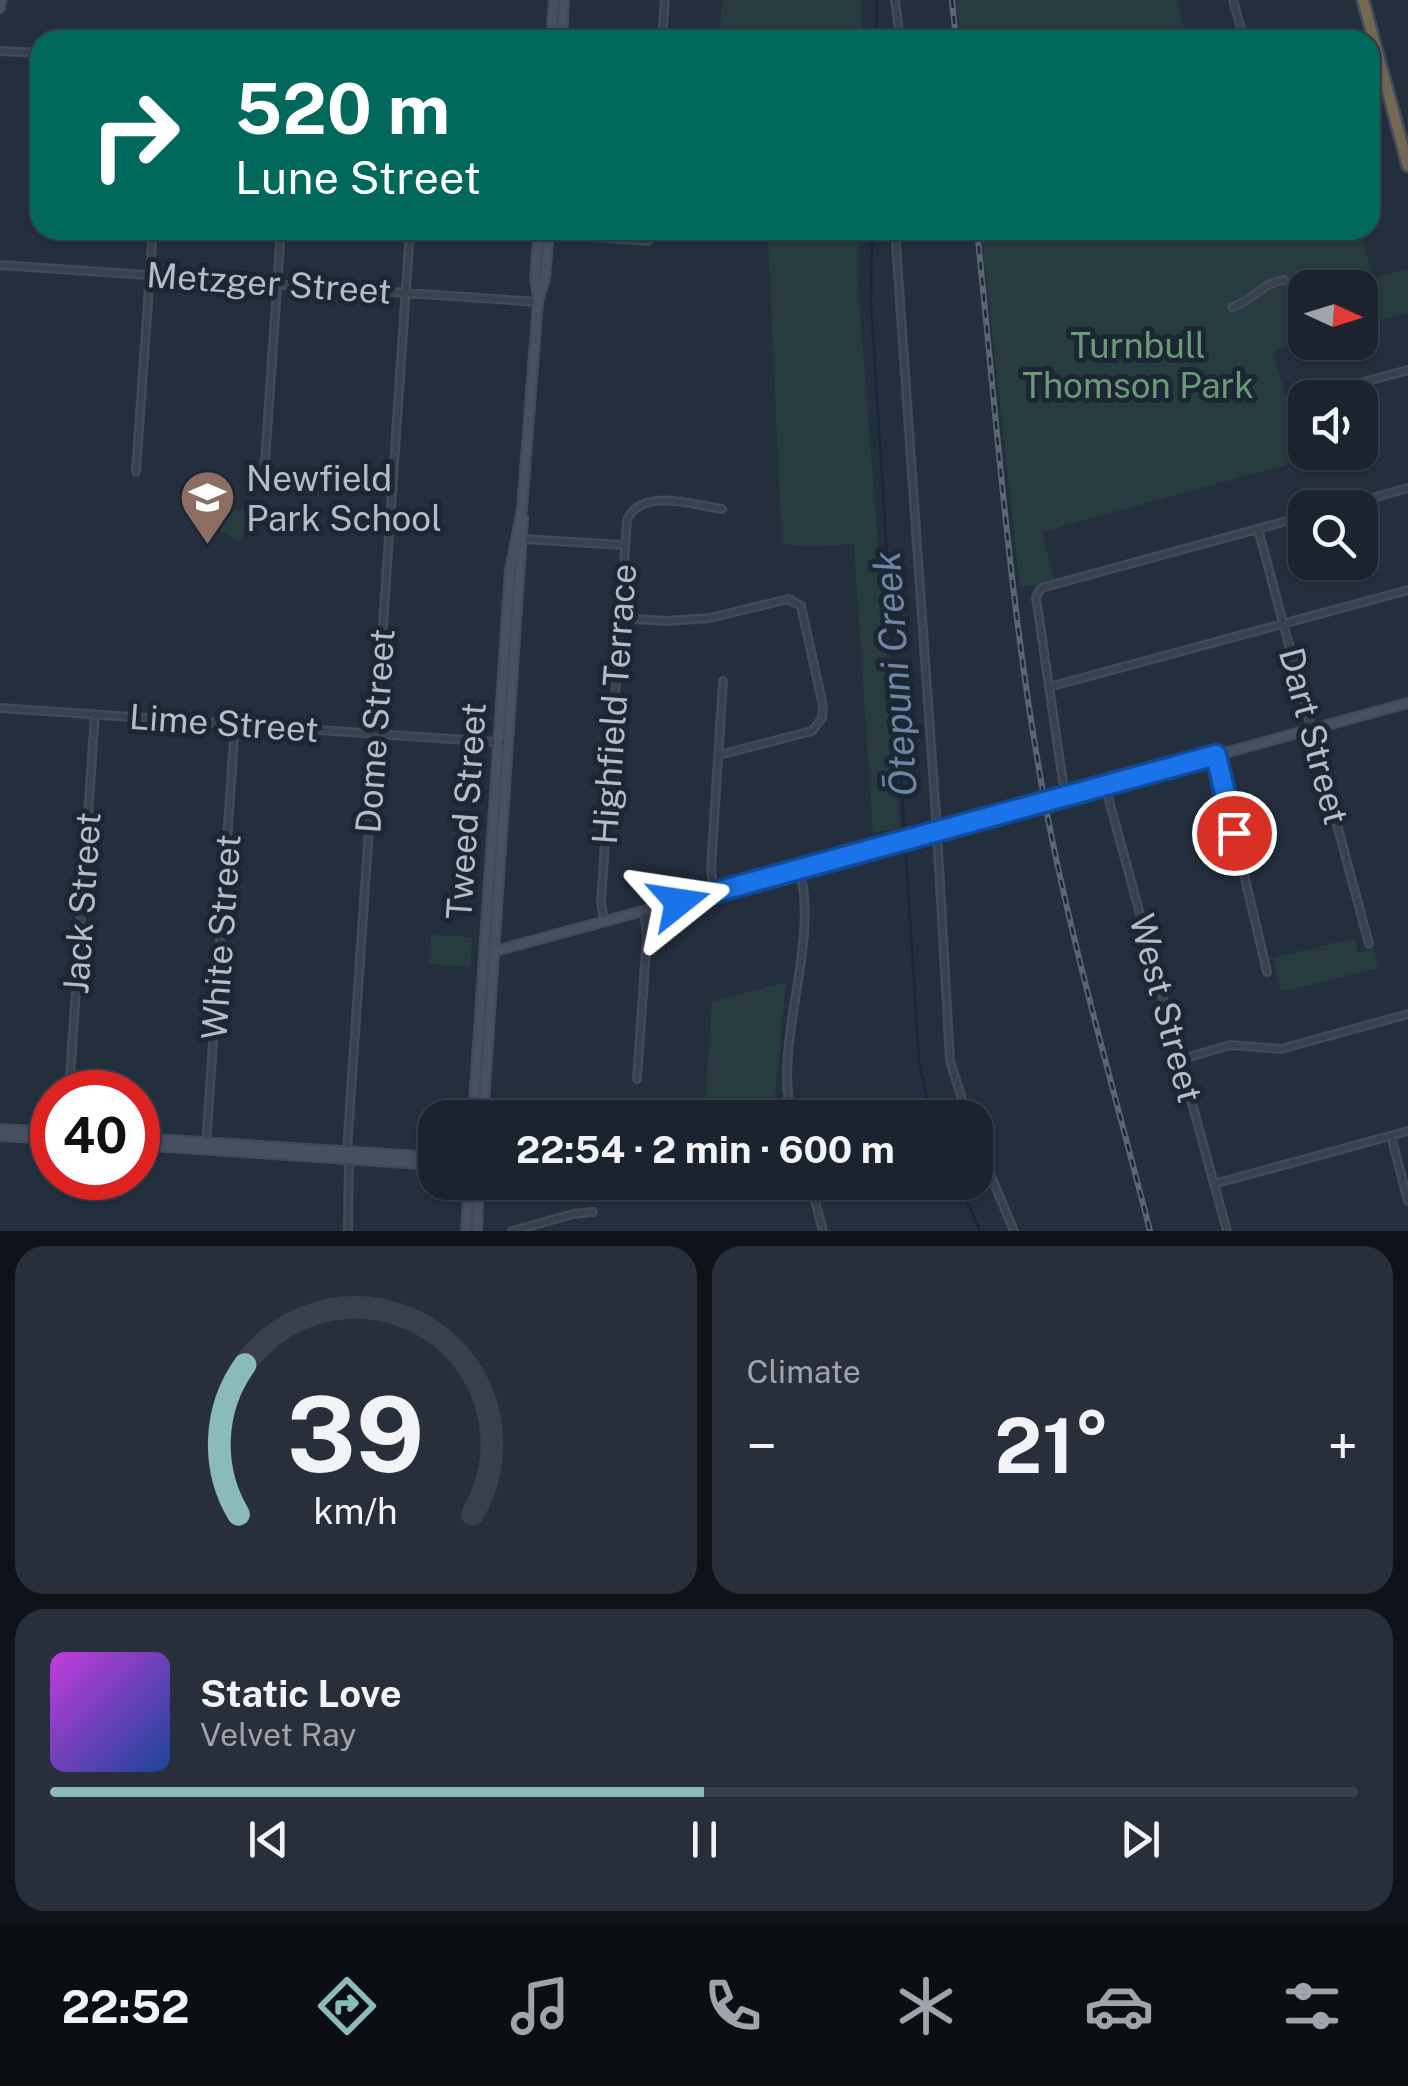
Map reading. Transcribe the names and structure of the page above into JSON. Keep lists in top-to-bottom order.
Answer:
{
  "streets": {
    "street": [
      "Metzger Street",
      "Highfield Terrace",
      "Lime Street",
      "Dome Street",
      "Dart Street",
      "Tweed Street",
      "Jack Street",
      "White Street",
      "West Street"
    ]
  },
  "crossings": [
    ["Metzger Street", "Dome Street"],
    ["Metzger Street", "Tweed Street"],
    ["Highfield Terrace", "Tweed Street"],
    ["Lime Street", "Dome Street"],
    ["Lime Street", "Tweed Street"],
    ["Lime Street", "Jack Street"],
    ["Lime Street", "White Street"]
  ],
  "water": ["Ōtepuni Creek"],
  "parks": ["Turnbull Thomson Park"],
  "places": {
    "school or university": ["Newfield Park School"]
  },
  "north": "right",
  "page": {
    "turn": ["520 m", "Lune Street"],
    "limit": "40",
    "trip": "22:54 · 2 min · 600 m",
    "tile": "Climate",
    "heat": ["−", "21°", "+"],
    "song": ["Static Love", "Velvet Ray"],
    "tabs": "22:52",
    "gauge": ["39", "km/h"]
  }
}
